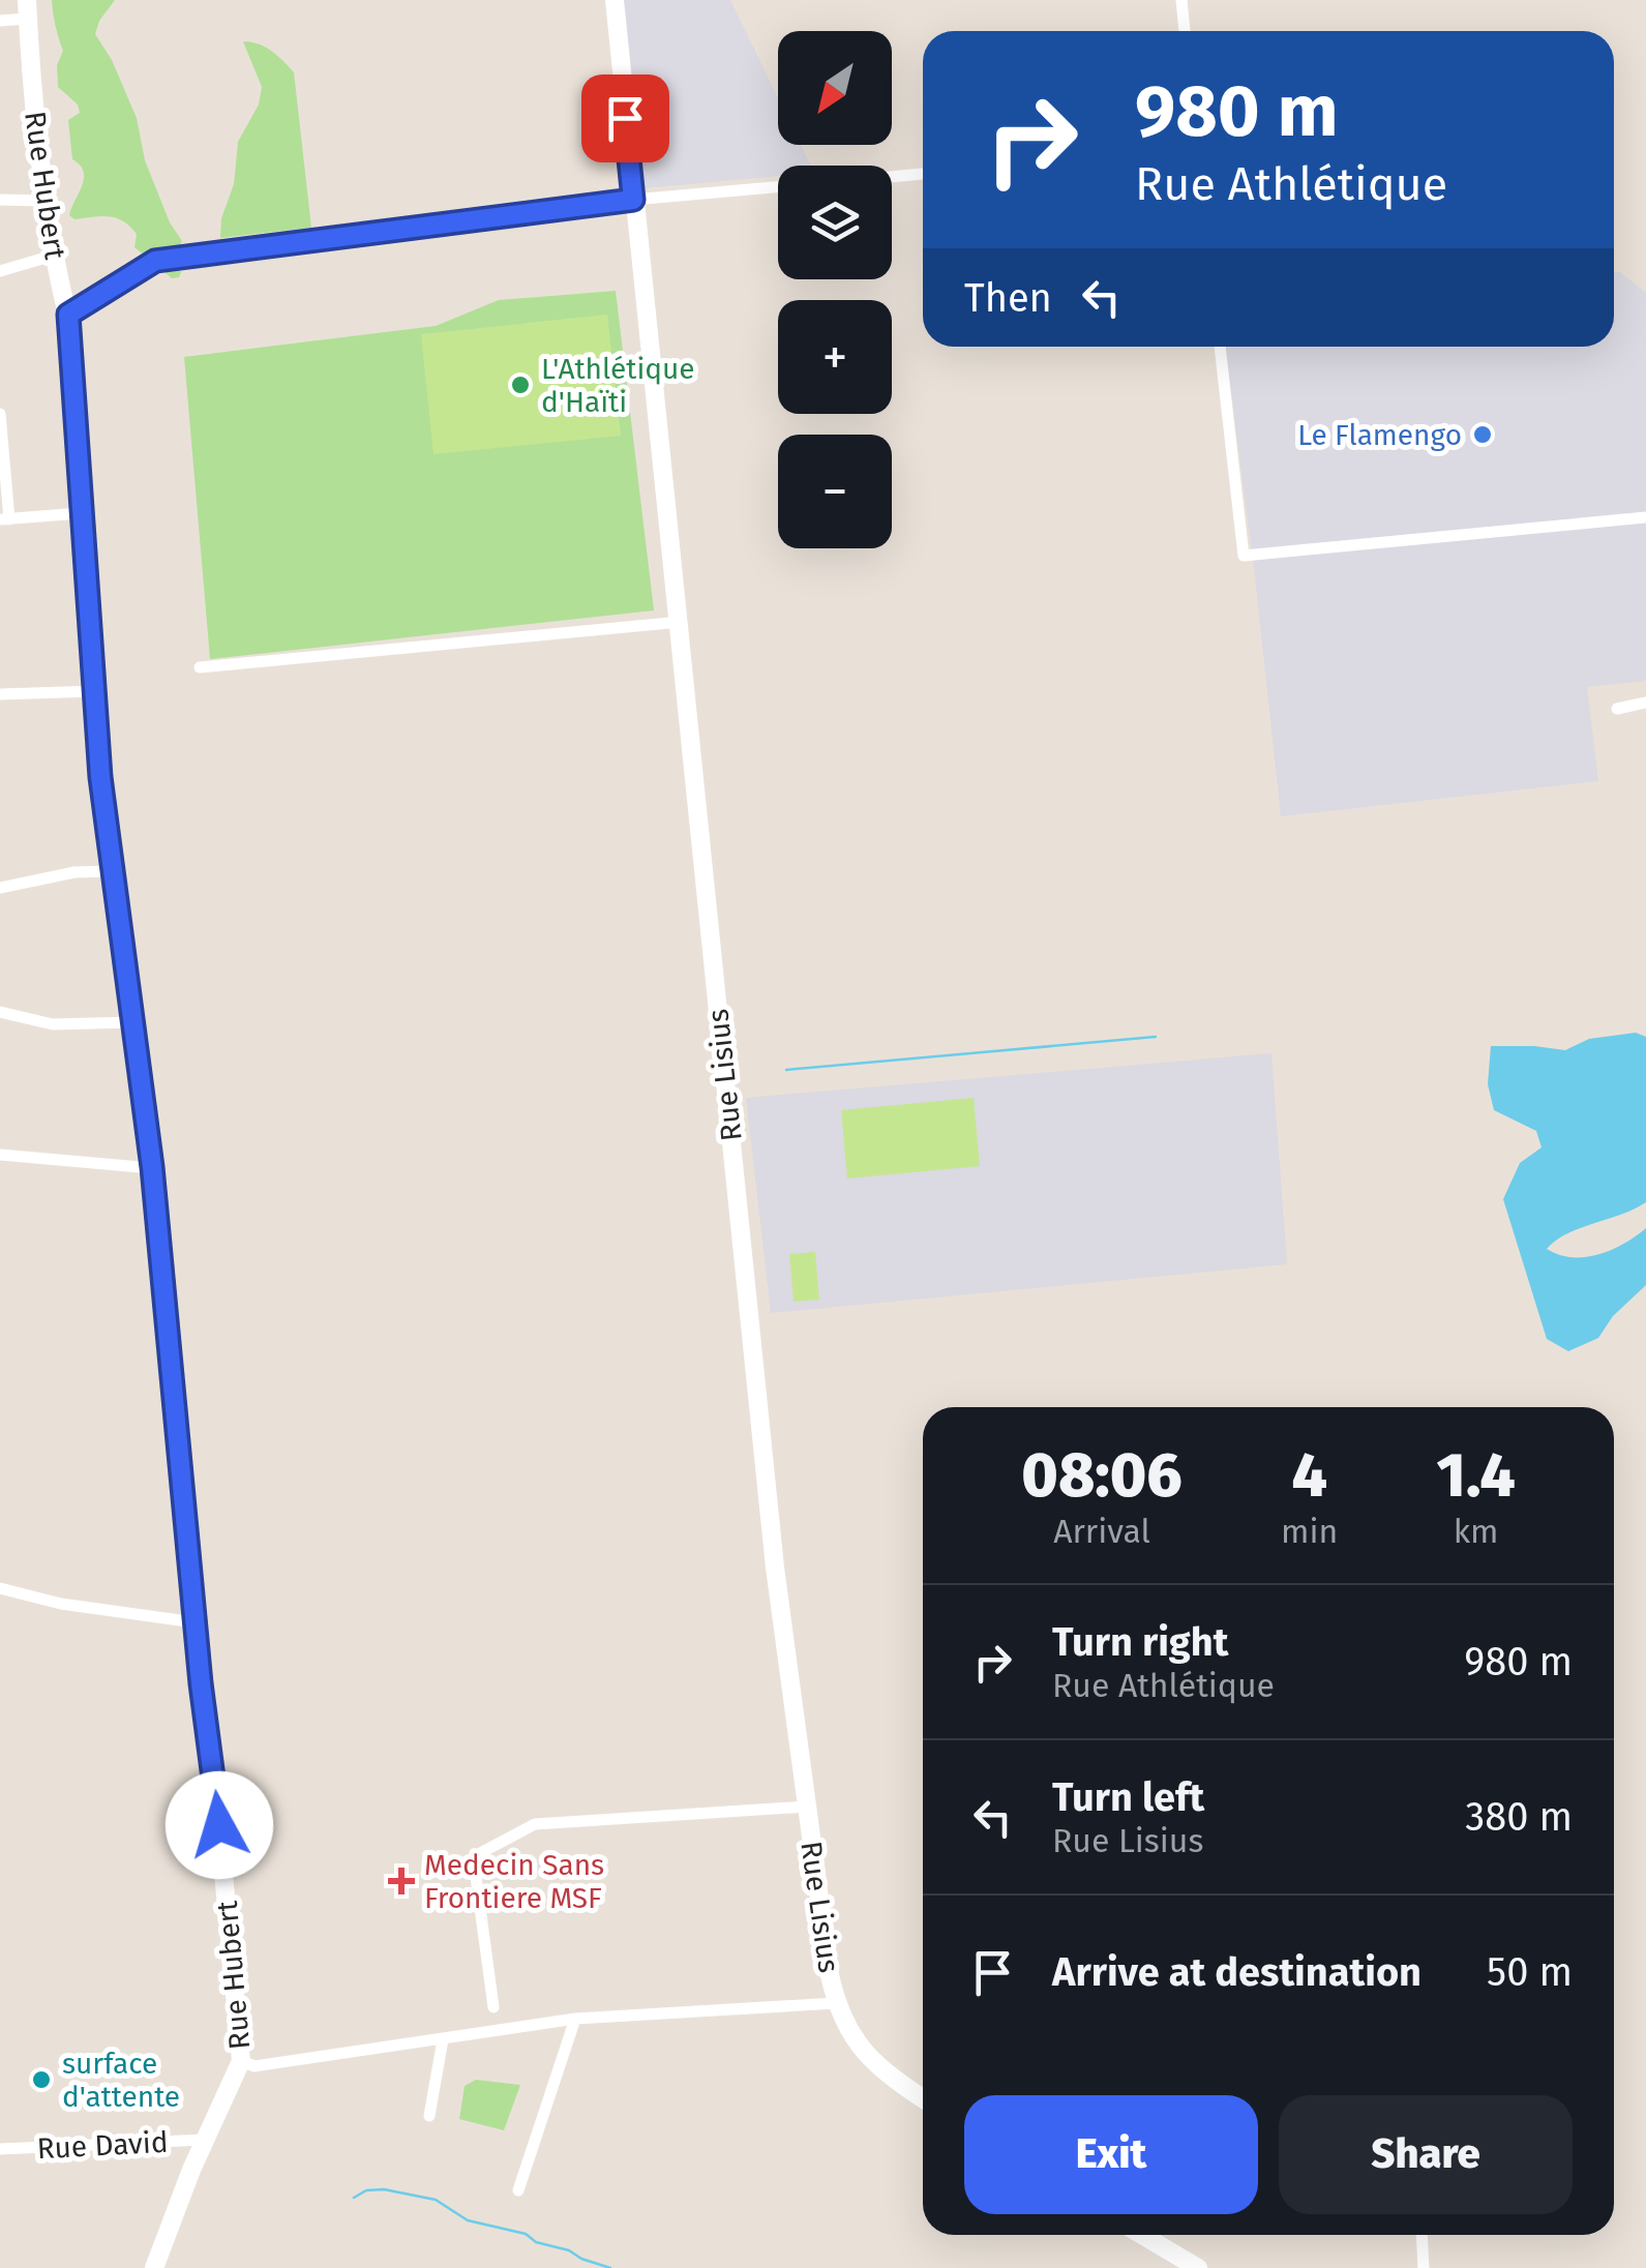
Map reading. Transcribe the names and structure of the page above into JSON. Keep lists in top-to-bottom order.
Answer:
{
  "streets": {
    "street": ["Rue Hubert", "Rue Lisius", "Rue David"]
  },
  "crossings": [
    ["Rue Hubert", "Rue David"]
  ],
  "places": {
    "other": ["L'Athlétique d'Haïti", "Le Flamengo", "surface d'attente"],
    "health": ["Medecin Sans Frontiere MSF"]
  },
  "north": "bottom left",
  "page": {
    "map_buttons": ["+", "−"],
    "turn": ["980 m", "Rue Athlétique"],
    "then": "Then",
    "eta": [
      "08:06",
      "Arrival",
      "4",
      "min",
      "1.4",
      "km"
    ],
    "list": [
      {
        "name": "Turn right",
        "note": "Rue Athlétique",
        "value": "980 m"
      },
      {
        "name": "Turn left",
        "note": "Rue Lisius",
        "value": "380 m"
      },
      {
        "name": "Arrive at destination",
        "value": "50 m"
      }
    ],
    "buttons": ["Exit", "Share"]
  }
}
